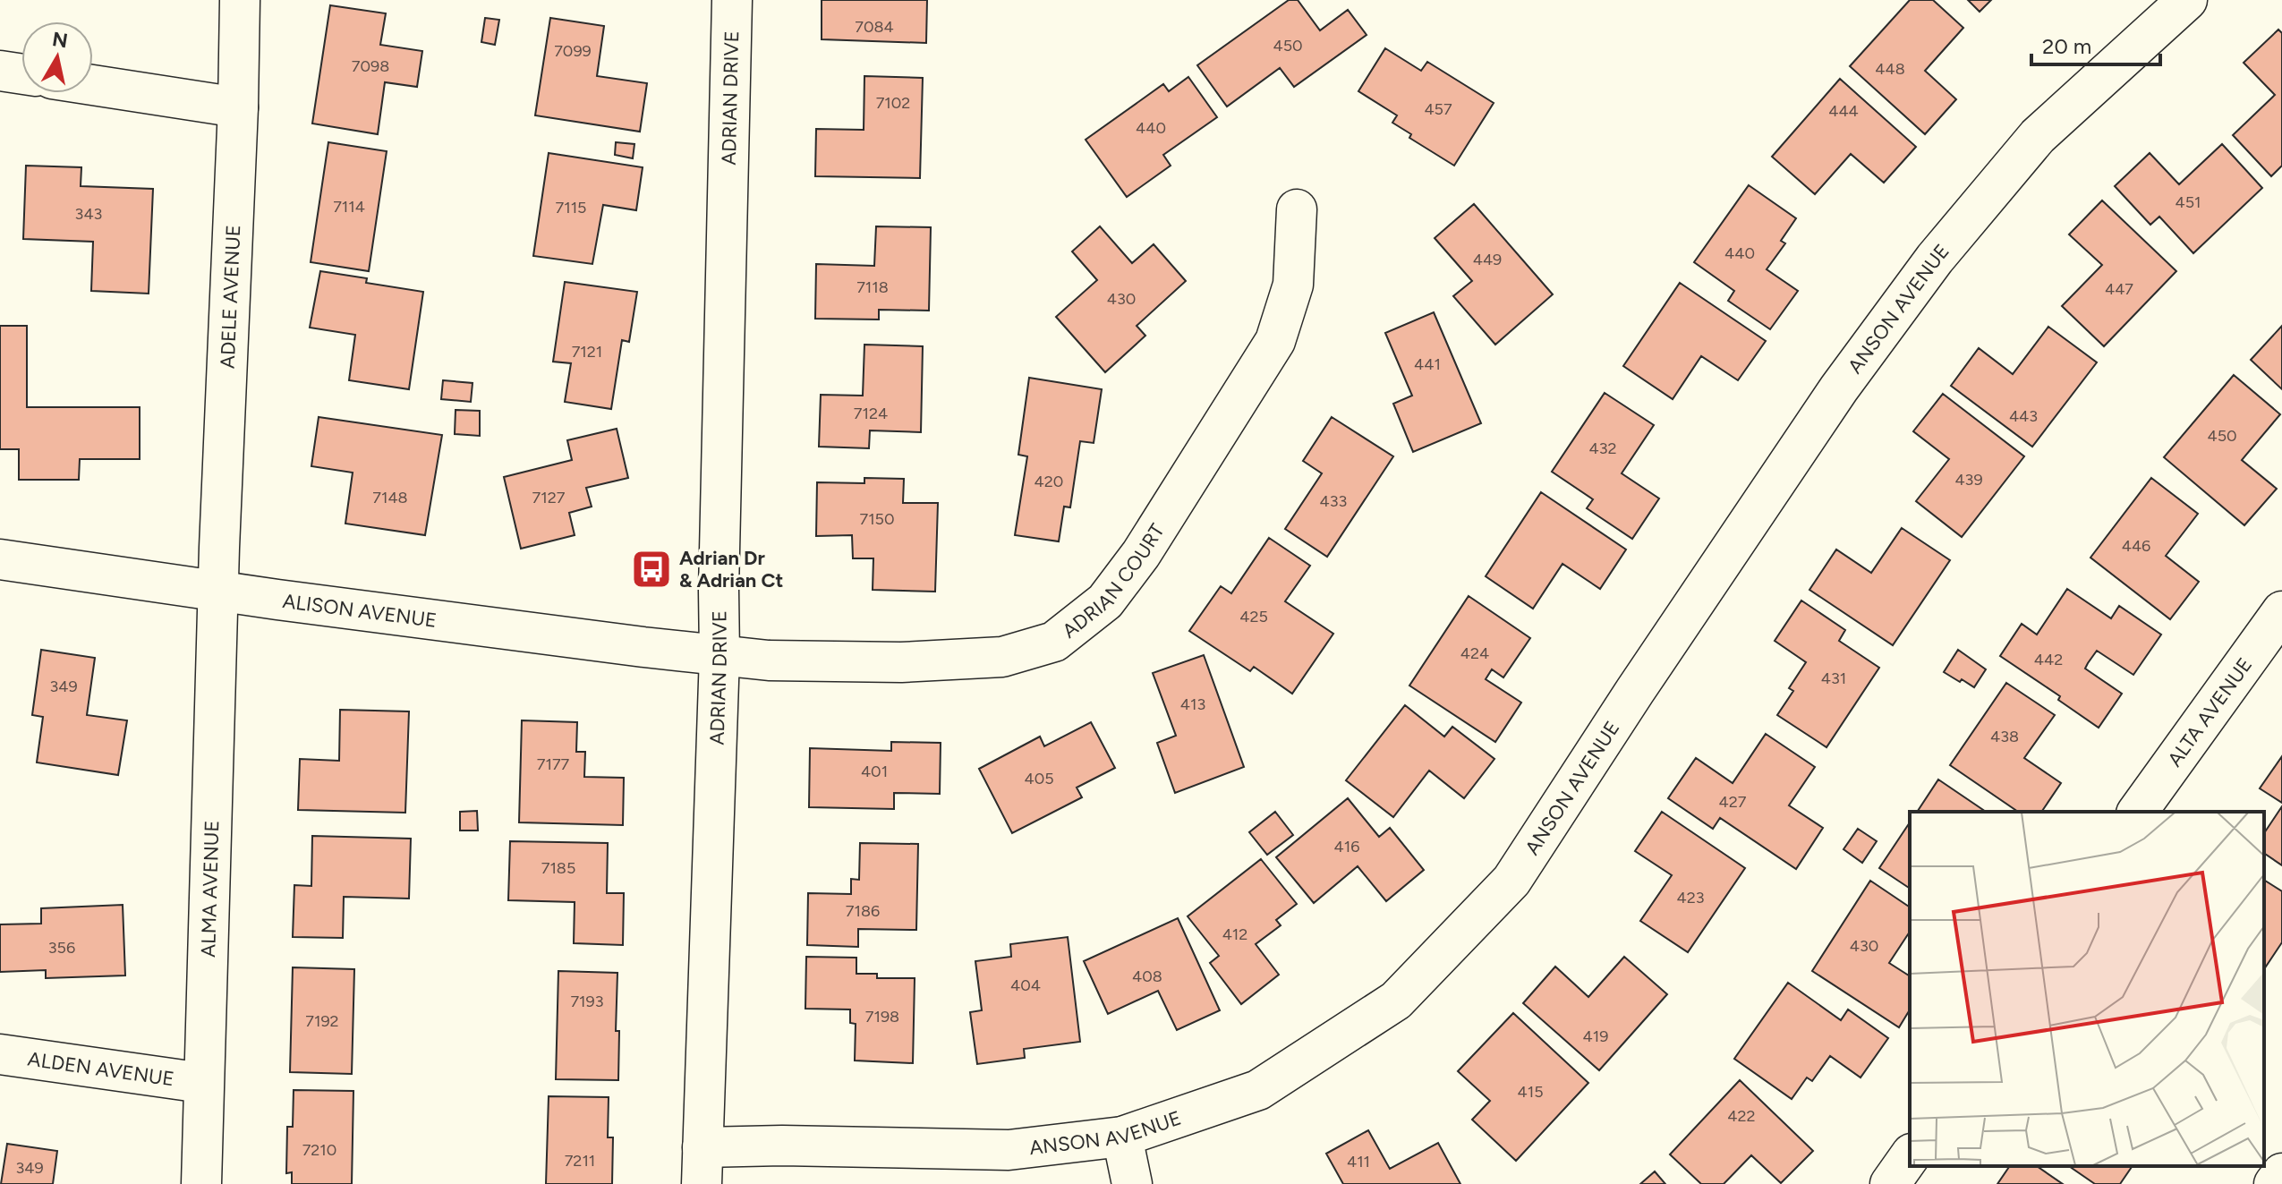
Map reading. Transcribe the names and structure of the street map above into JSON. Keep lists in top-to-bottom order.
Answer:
{
  "streets": {
    "street": [
      "ADRIAN DRIVE",
      "ADELE AVENUE",
      "ANSON AVENUE",
      "ADRIAN COURT",
      "ALISON AVENUE",
      "ALTA AVENUE",
      "ALMA AVENUE",
      "ALDEN AVENUE"
    ]
  },
  "crossings": [
    ["ADRIAN DRIVE", "ANSON AVENUE"],
    ["ADRIAN DRIVE", "ADRIAN COURT"],
    ["ADRIAN DRIVE", "ALISON AVENUE"],
    ["ADELE AVENUE", "ALISON AVENUE"],
    ["ADELE AVENUE", "ALMA AVENUE"],
    ["ADRIAN COURT", "ALISON AVENUE"],
    ["ALISON AVENUE", "ALMA AVENUE"],
    ["ALMA AVENUE", "ALDEN AVENUE"]
  ],
  "places": {
    "bus stop": ["Adrian Dr & Adrian Ct"]
  },
  "house_numbers": [
    "7084",
    "450",
    "7099",
    "7098",
    "448",
    "7102",
    "457",
    "444",
    "440",
    "451",
    "7114",
    "7115",
    "343",
    "440",
    "449",
    "7118",
    "447",
    "430",
    "7121",
    "441",
    "7124",
    "443",
    "450",
    "432",
    "439",
    "420",
    "7148",
    "7127",
    "433",
    "7150",
    "446",
    "425",
    "424",
    "442",
    "431",
    "349",
    "413",
    "438",
    "7177",
    "401",
    "405",
    "427",
    "416",
    "7185",
    "423",
    "7186",
    "412",
    "430",
    "356",
    "408",
    "404",
    "7193",
    "7198",
    "7192",
    "419",
    "415",
    "422",
    "7210",
    "7211",
    "411",
    "349"
  ],
  "scale_bar": "20 m",
  "north": "top"
}
